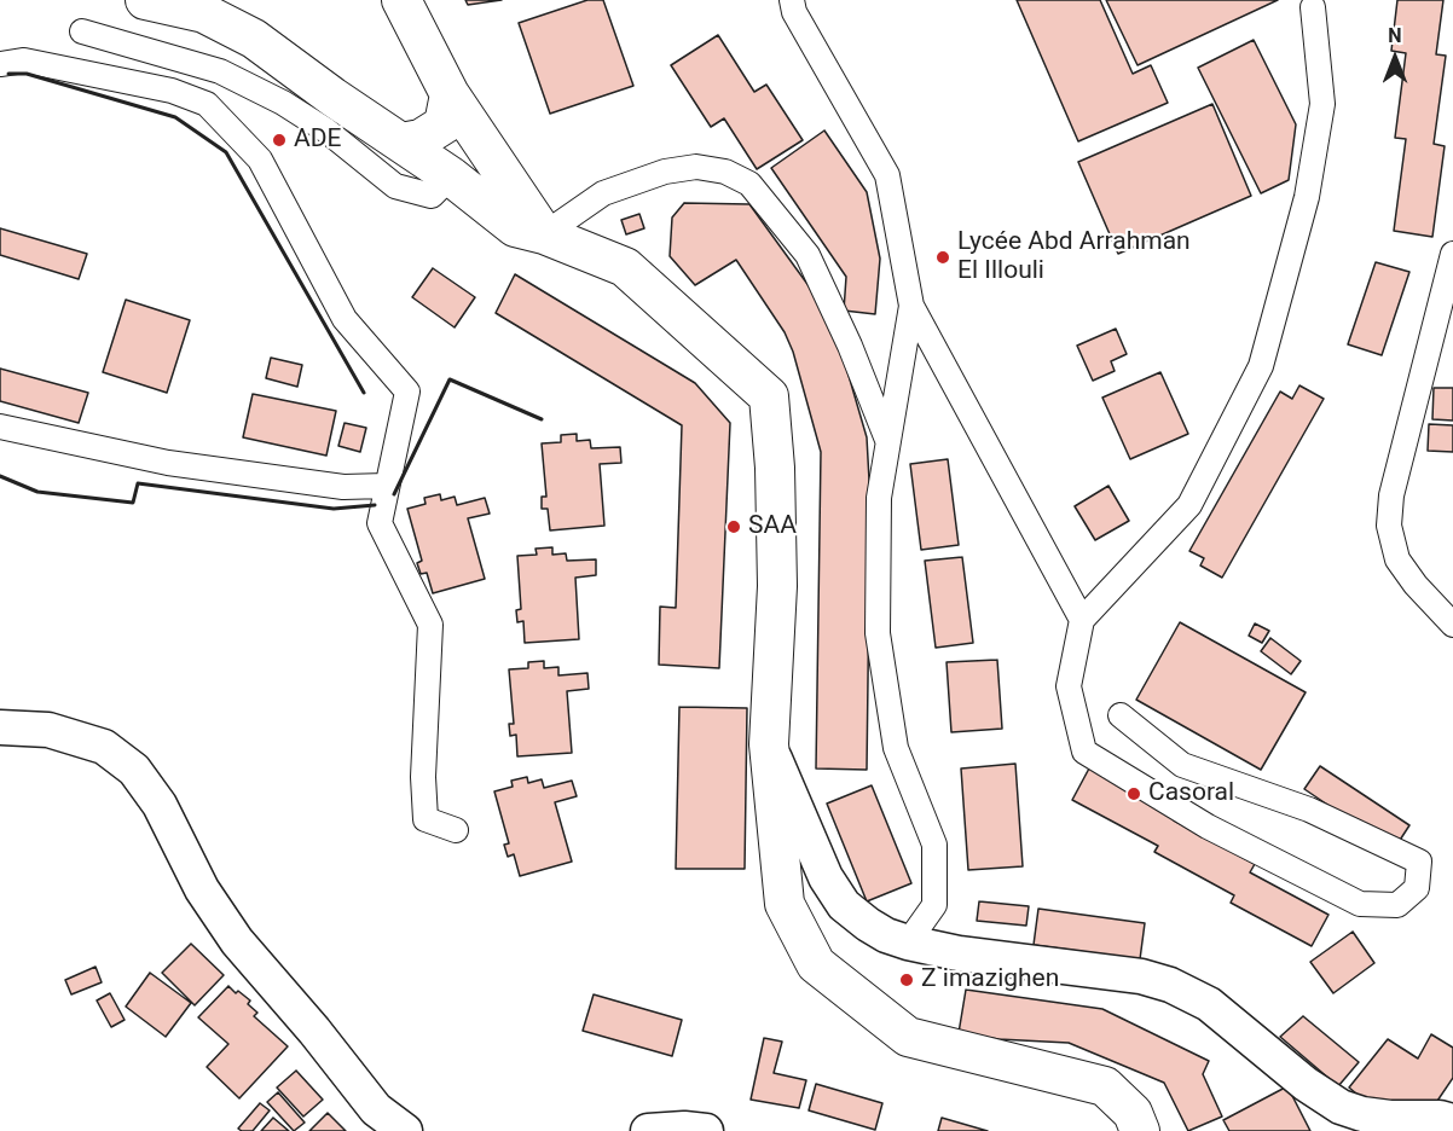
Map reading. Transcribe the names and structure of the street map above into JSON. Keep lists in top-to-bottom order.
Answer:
{
  "places": [
    "ADE",
    "Lycée Abd Arrahman El Illouli",
    "SAA",
    "Casoral",
    "Z imazighen"
  ],
  "north": "top"
}
